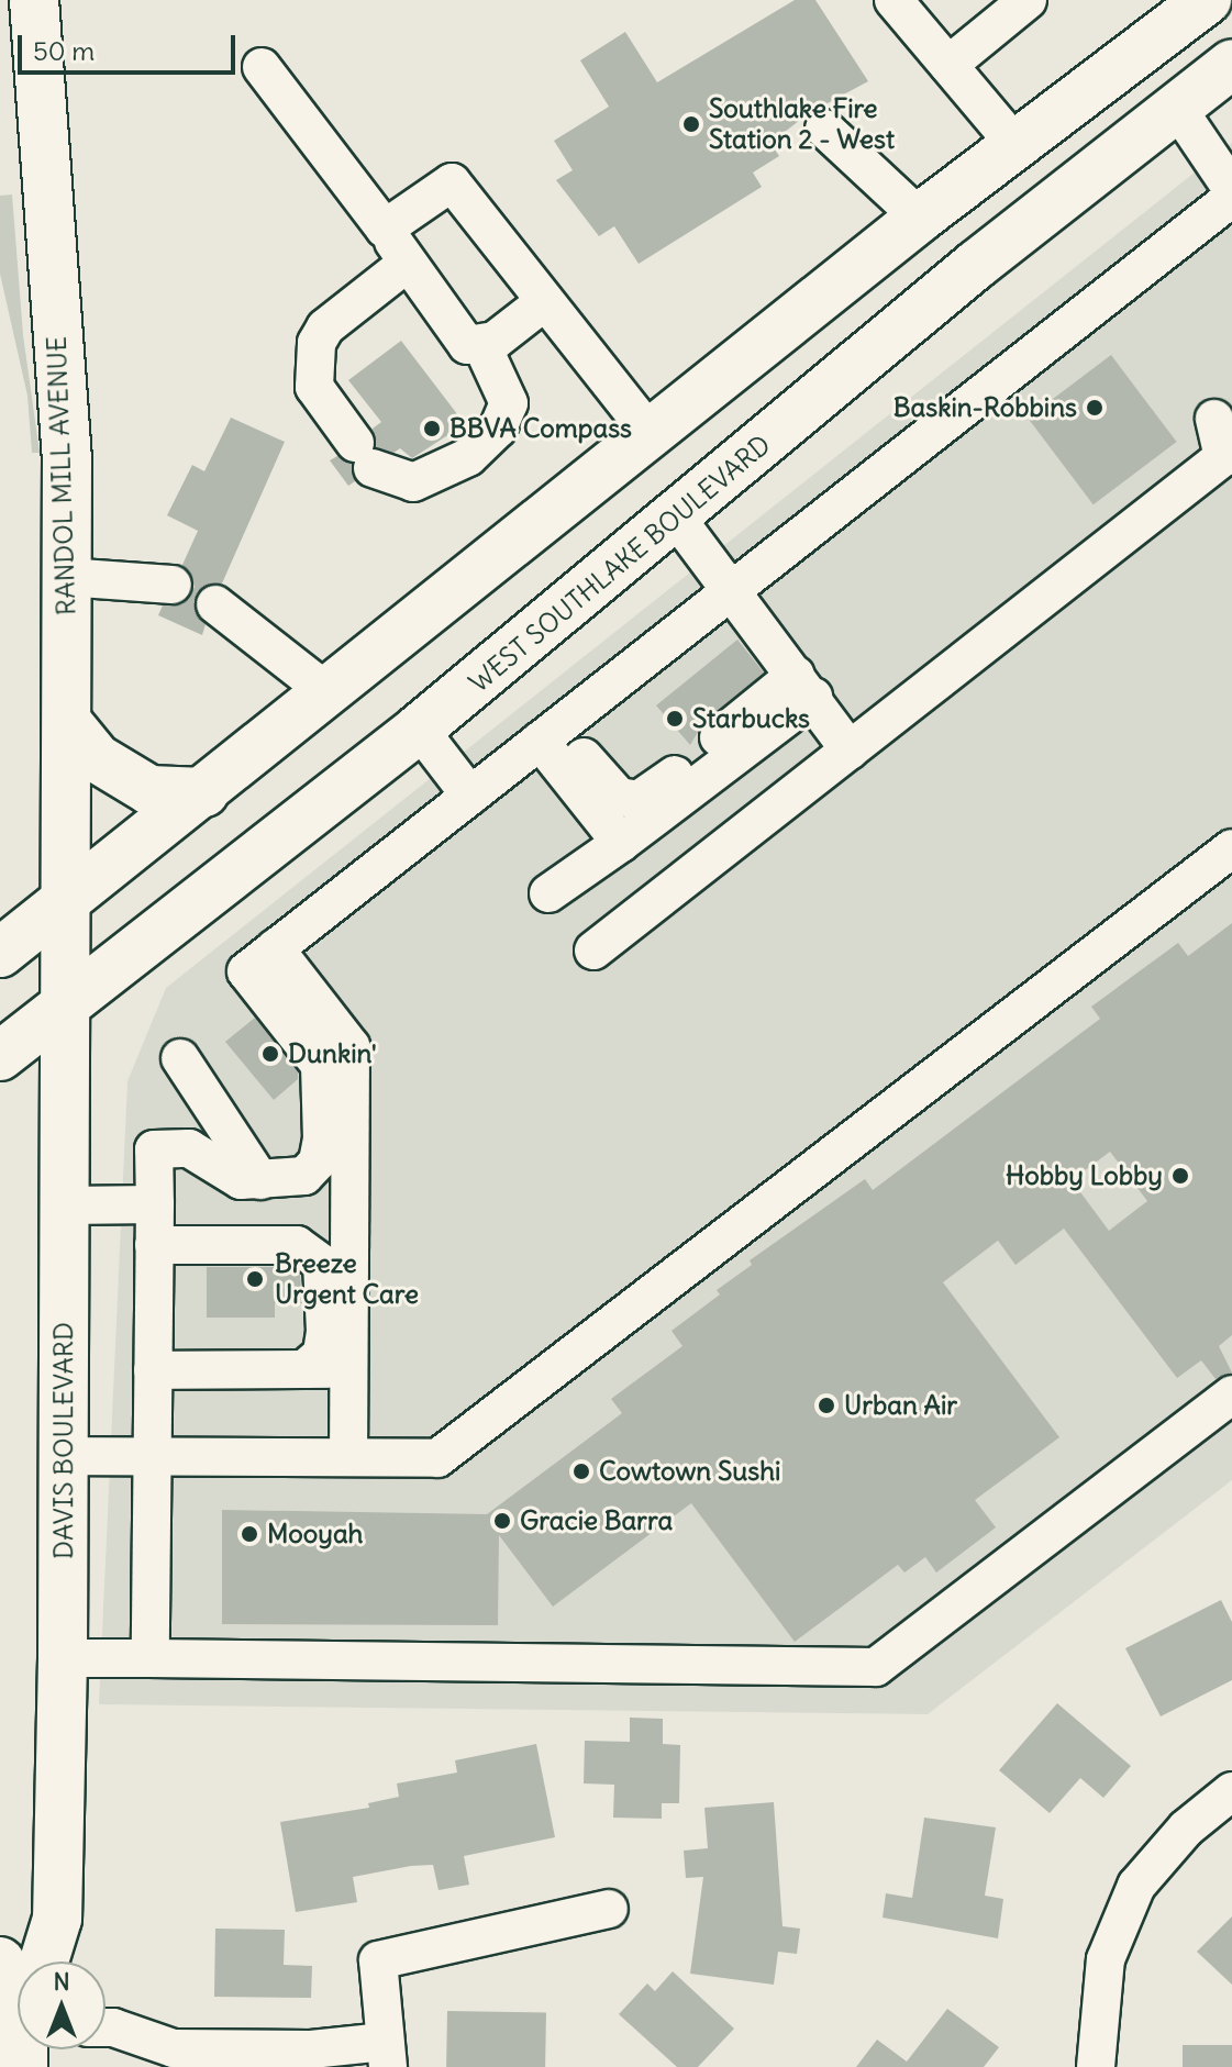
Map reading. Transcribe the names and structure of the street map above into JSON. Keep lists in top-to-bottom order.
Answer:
{
  "streets": {
    "main road": ["RANDOL MILL AVENUE", "WEST SOUTHLAKE BOULEVARD", "DAVIS BOULEVARD"]
  },
  "crossings": [
    ["RANDOL MILL AVENUE", "DAVIS BOULEVARD"],
    ["WEST SOUTHLAKE BOULEVARD", "DAVIS BOULEVARD"]
  ],
  "places": [
    "Southlake Fire Station 2 - West",
    "Baskin-Robbins",
    "BBVA Compass",
    "Starbucks",
    "Dunkin'",
    "Hobby Lobby",
    "Breeze Urgent Care",
    "Urban Air",
    "Cowtown Sushi",
    "Gracie Barra",
    "Mooyah"
  ],
  "scale_bar": "50 m",
  "north": "top"
}
